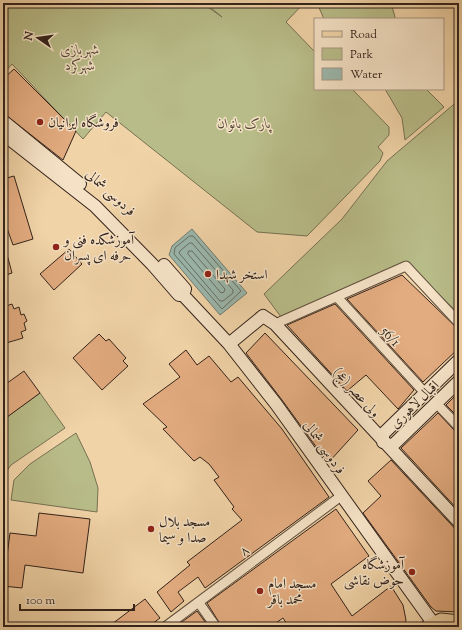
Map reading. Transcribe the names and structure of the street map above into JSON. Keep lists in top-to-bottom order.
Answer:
{
  "streets": {
    "main road": ["فردوسی شمالی", "ولی عصر (عج)", "اقبال لاهوری"],
    "street": ["56/1", "۸"]
  },
  "crossings": [
    ["فردوسی شمالی", "۸"],
    ["56/1", "اقبال لاهوری"],
    ["ولی عصر (عج)", "اقبال لاهوری"]
  ],
  "parks": ["شهربازی شهرکرد", "پارک بانوان"],
  "places": [
    "فروشگاه ایرانیان",
    "آموزشکده فنی و حرفه ای پسران",
    "استخر شهدا",
    "مسجد بلال صدا و سیما",
    "آموزشگاه حوض نقاشی",
    "مسجد امام محمد باقر"
  ],
  "legend": ["Road", "Park", "Water"],
  "scale_bar": "100 m",
  "north": "left"
}
